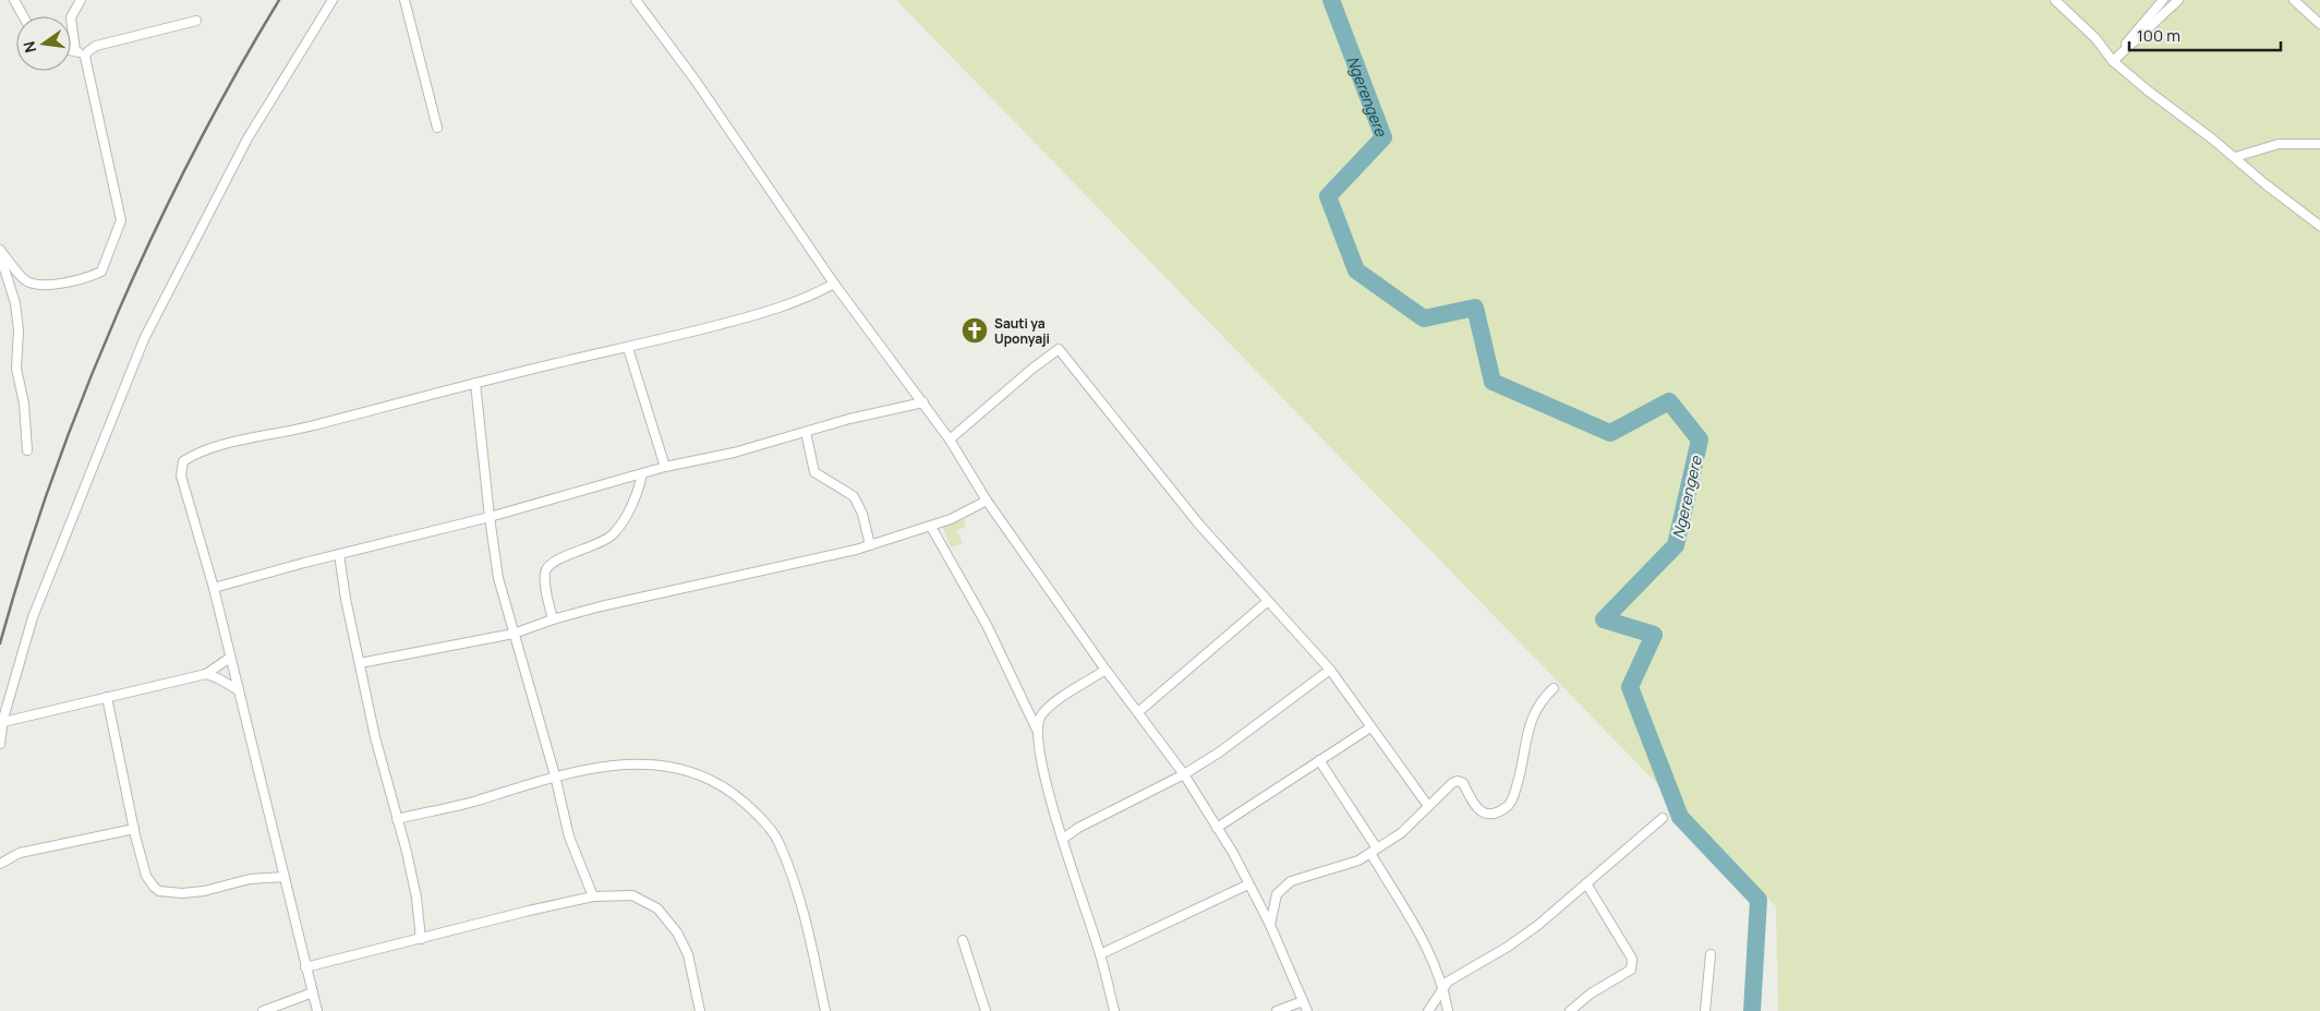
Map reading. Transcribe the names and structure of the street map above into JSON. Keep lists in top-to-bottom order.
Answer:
{
  "water": ["Ngerengere"],
  "places": {
    "church": ["Sauti ya Uponyaji"]
  },
  "scale_bar": "100 m",
  "north": "left"
}
